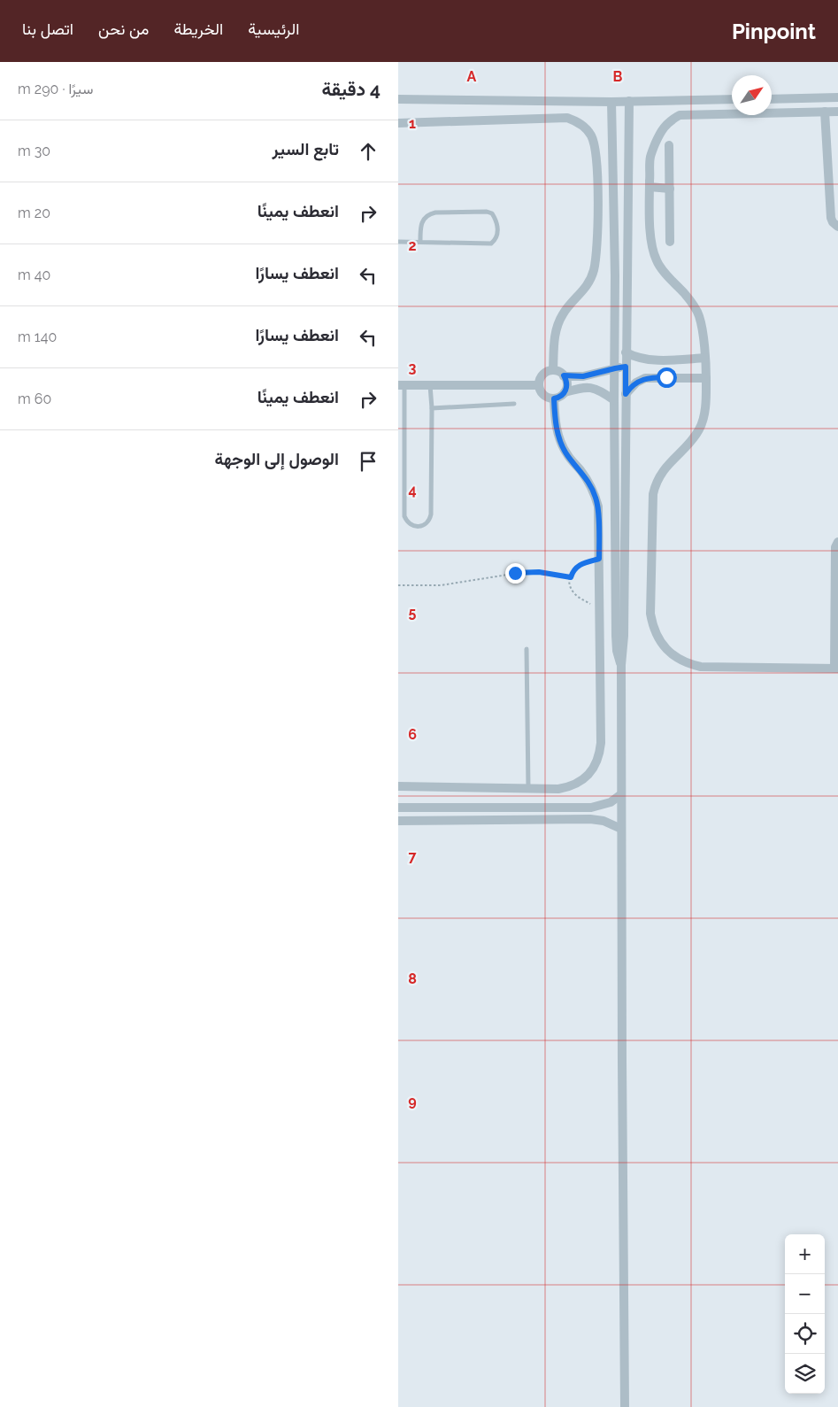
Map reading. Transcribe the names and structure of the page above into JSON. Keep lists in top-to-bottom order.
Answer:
{
  "north": "top right",
  "page": {
    "header": "Pinpoint",
    "nav": [
      "الرئيسية",
      "الخريطة",
      "من نحن",
      "اتصل بنا"
    ],
    "heading": ["4 دقيقة", "سيرًا · 290 m"],
    "list": [
      ["تابع السير", "30 m"],
      ["انعطف يمينًا", "20 m"],
      ["انعطف يسارًا", "40 m"],
      ["انعطف يسارًا", "140 m"],
      ["انعطف يمينًا", "60 m"],
      "الوصول إلى الوجهة"
    ],
    "map_buttons": ["+", "−"]
  },
  "grid": {
    "columns": ["A", "B"],
    "rows": [
      "1",
      "2",
      "3",
      "4",
      "5",
      "6",
      "7",
      "8",
      "9"
    ]
  }
}
